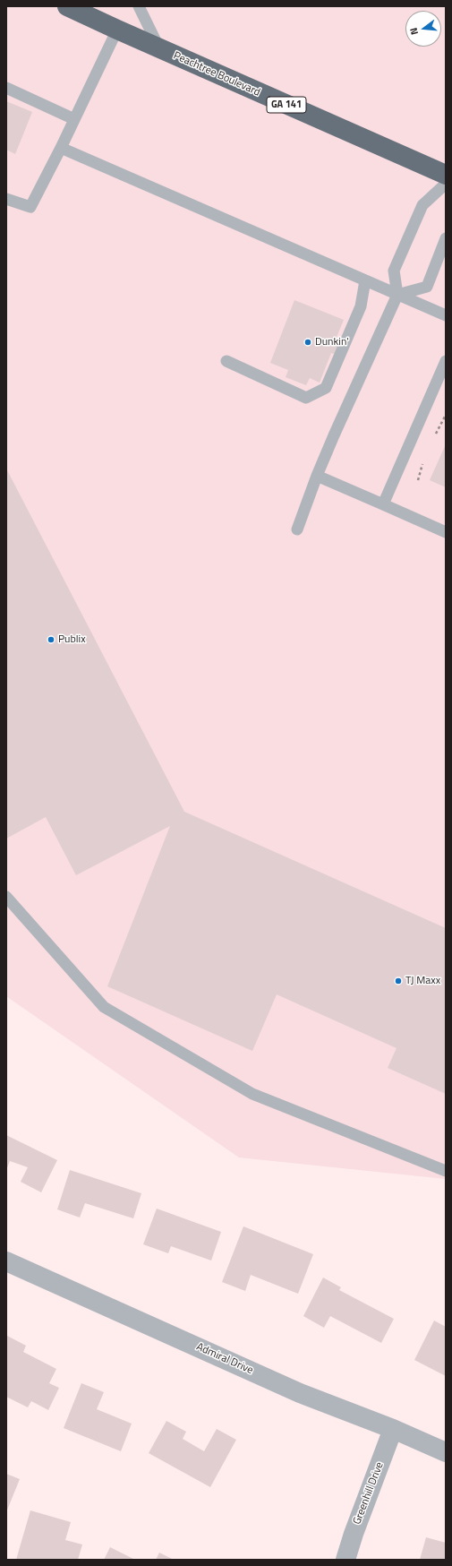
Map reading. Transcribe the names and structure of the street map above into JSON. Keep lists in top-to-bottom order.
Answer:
{
  "streets": {
    "highway": ["Peachtree Boulevard", "GA 141"],
    "street": ["Admiral Drive", "Greenhill Drive"]
  },
  "crossings": [
    ["Admiral Drive", "Greenhill Drive"]
  ],
  "places": ["Dunkin'", "Publix", "TJ Maxx"],
  "north": "left"
}
